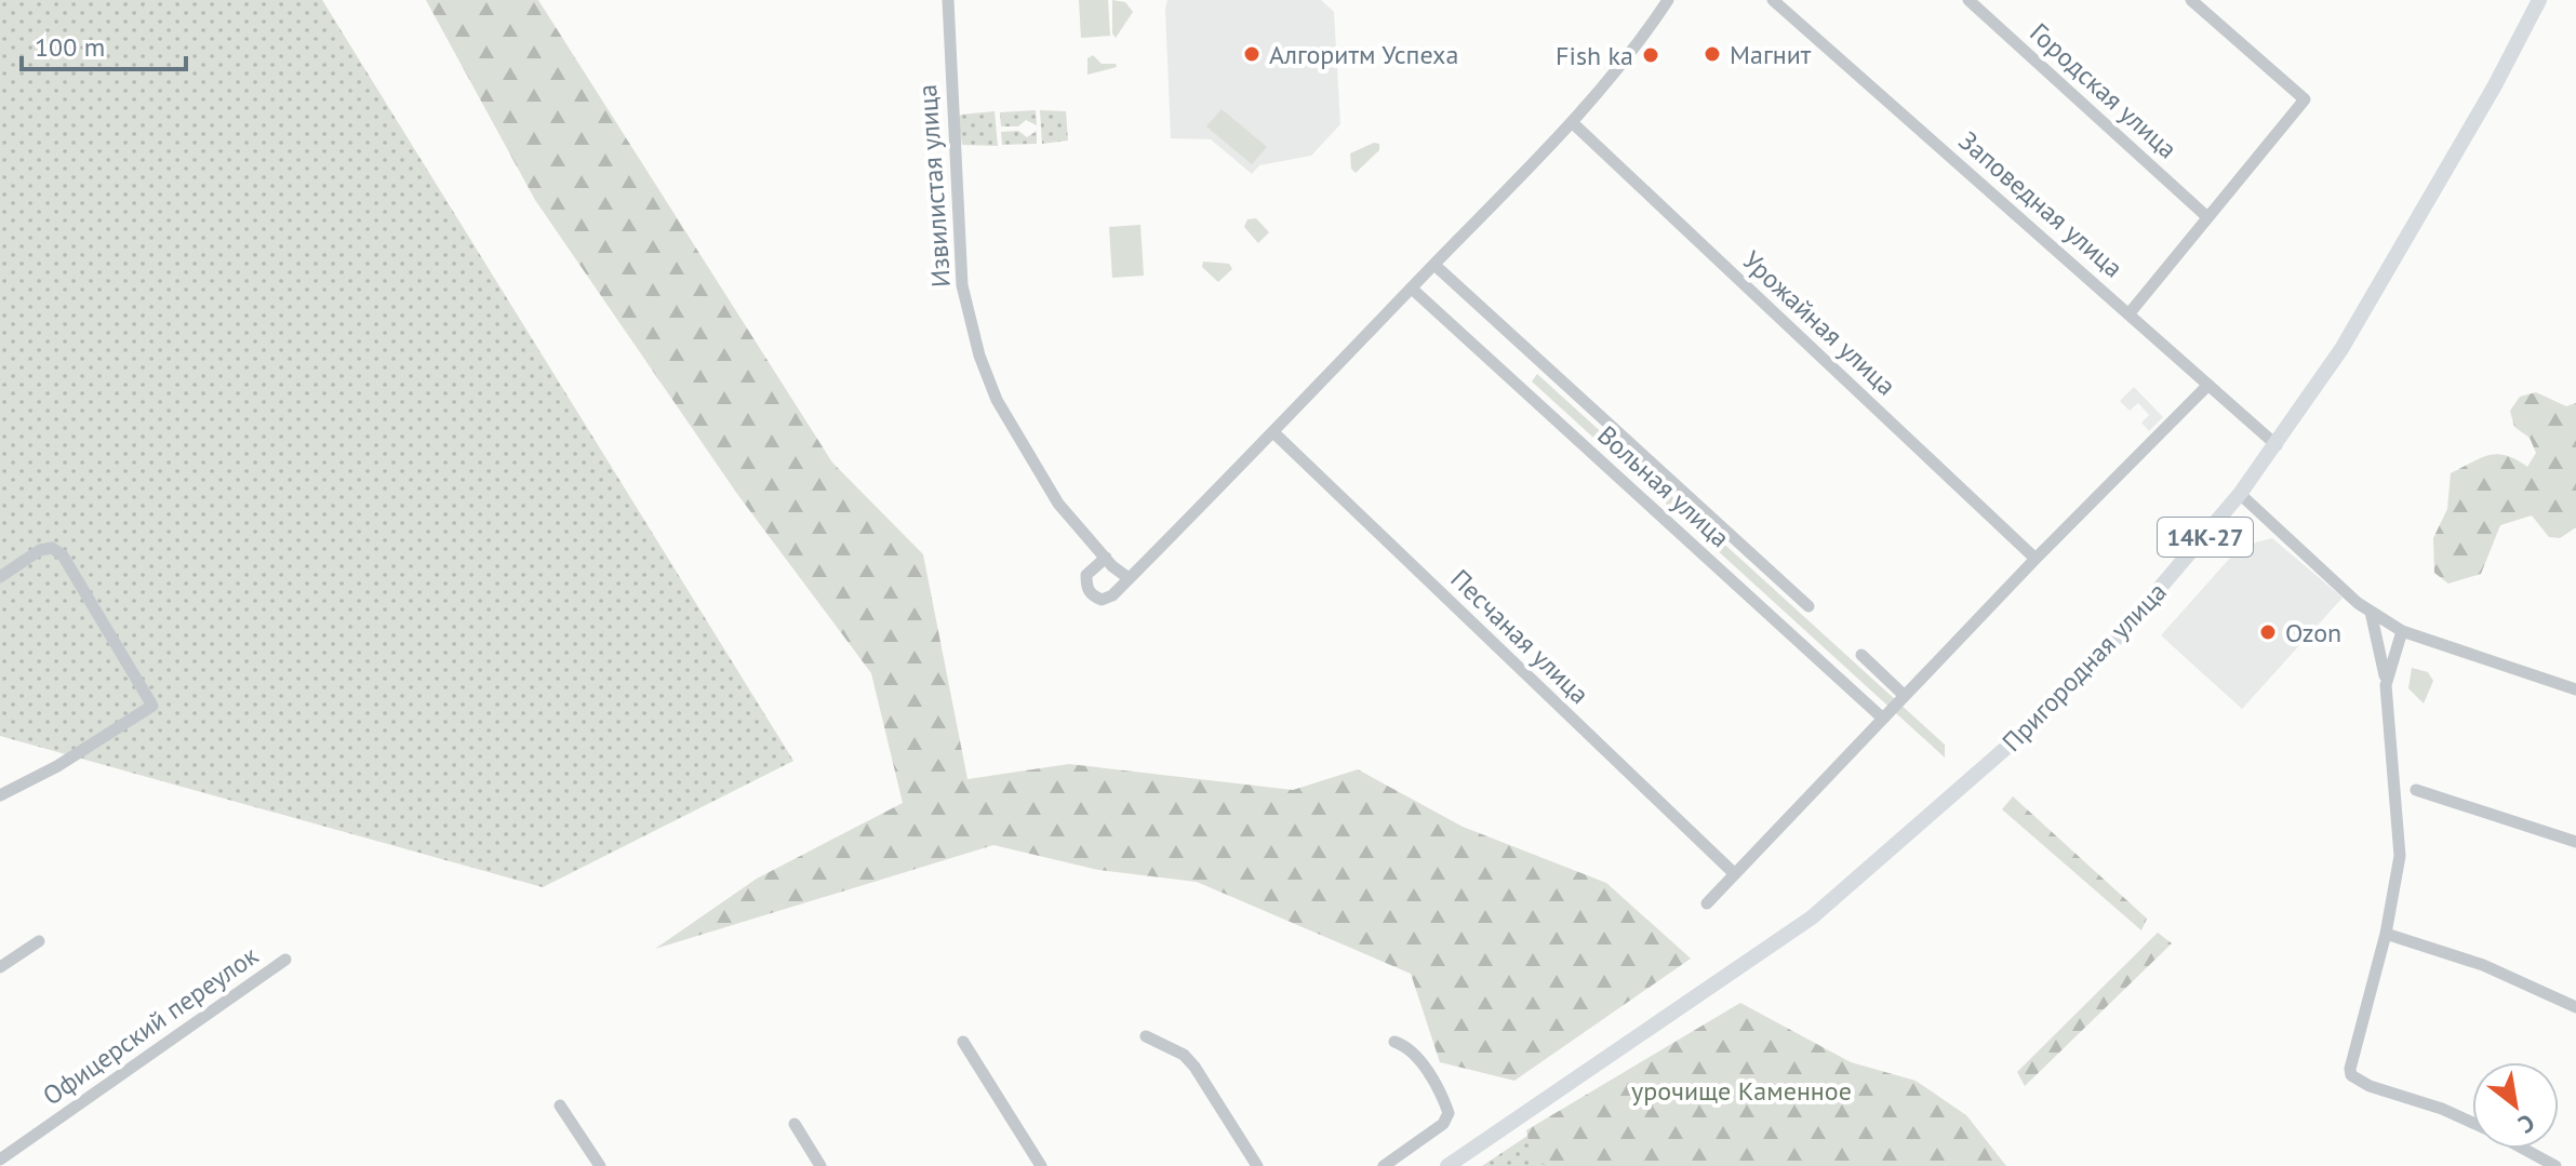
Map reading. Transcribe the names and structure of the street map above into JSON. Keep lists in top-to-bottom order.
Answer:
{
  "streets": {
    "main road": ["14К-27", "Пригородная улица"],
    "street": [
      "Городская улица",
      "Извилистая улица",
      "Заповедная улица",
      "Урожайная улица",
      "Вольная улица",
      "Песчаная улица",
      "Офицерский переулок"
    ]
  },
  "crossings": [
    ["Заповедная улица", "Пригородная улица"]
  ],
  "parks": ["урочище Каменное"],
  "places": [
    "Алгоритм Успеха",
    "Магнит",
    "Fish ka",
    "Ozon"
  ],
  "scale_bar": "100 m",
  "north": "bottom right"
}
